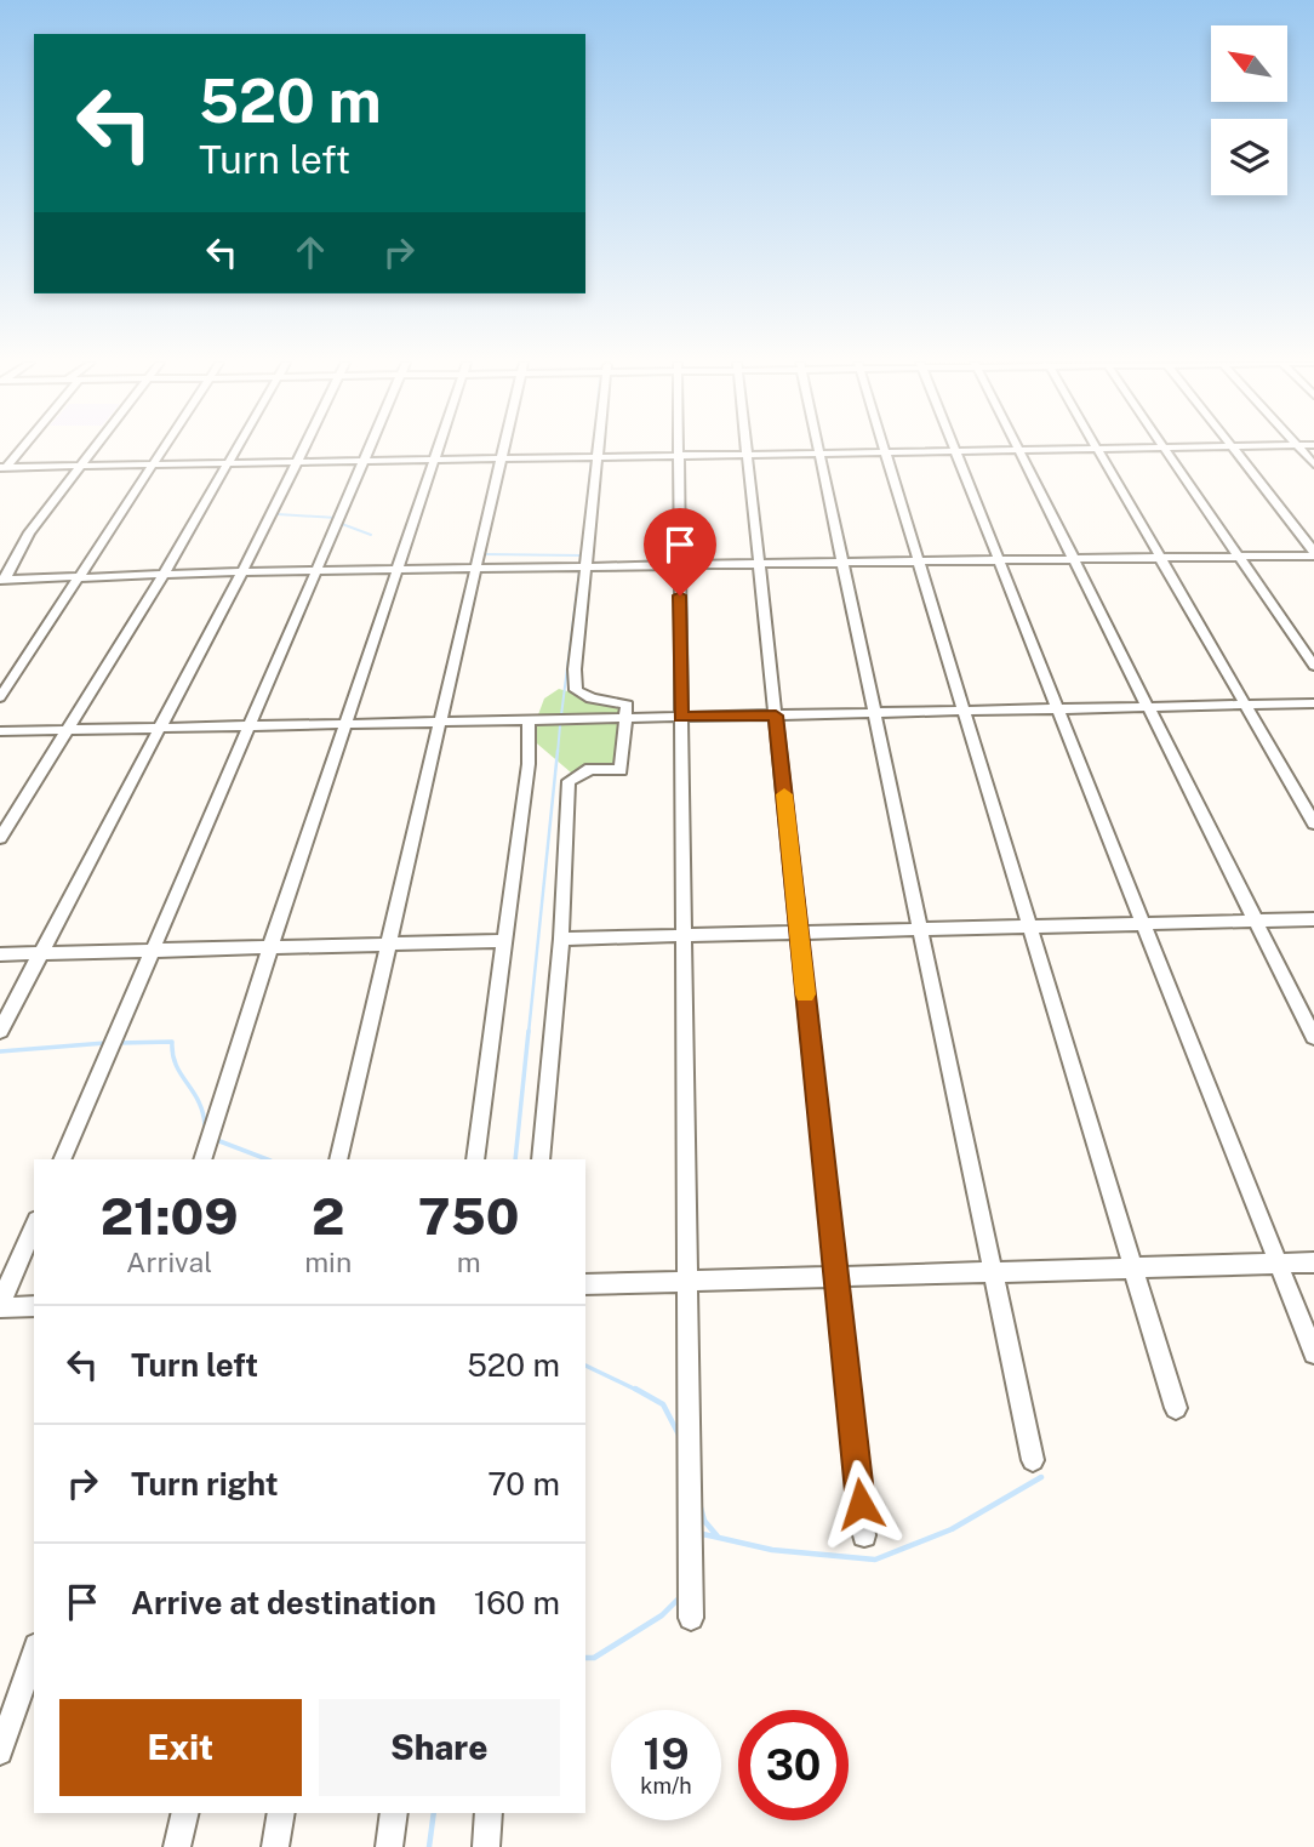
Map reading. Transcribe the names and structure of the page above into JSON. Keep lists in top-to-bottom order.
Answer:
{
  "north": "top left",
  "page": {
    "turn": ["520 m", "Turn left"],
    "eta": [
      "21:09",
      "Arrival",
      "2",
      "min",
      "750",
      "m"
    ],
    "list": [
      {
        "name": "Turn left",
        "value": "520 m"
      },
      {
        "name": "Turn right",
        "value": "70 m"
      },
      {
        "name": "Arrive at destination",
        "value": "160 m"
      }
    ],
    "buttons": ["Exit", "Share"],
    "speed": "19 km/h",
    "limit": "30"
  }
}
